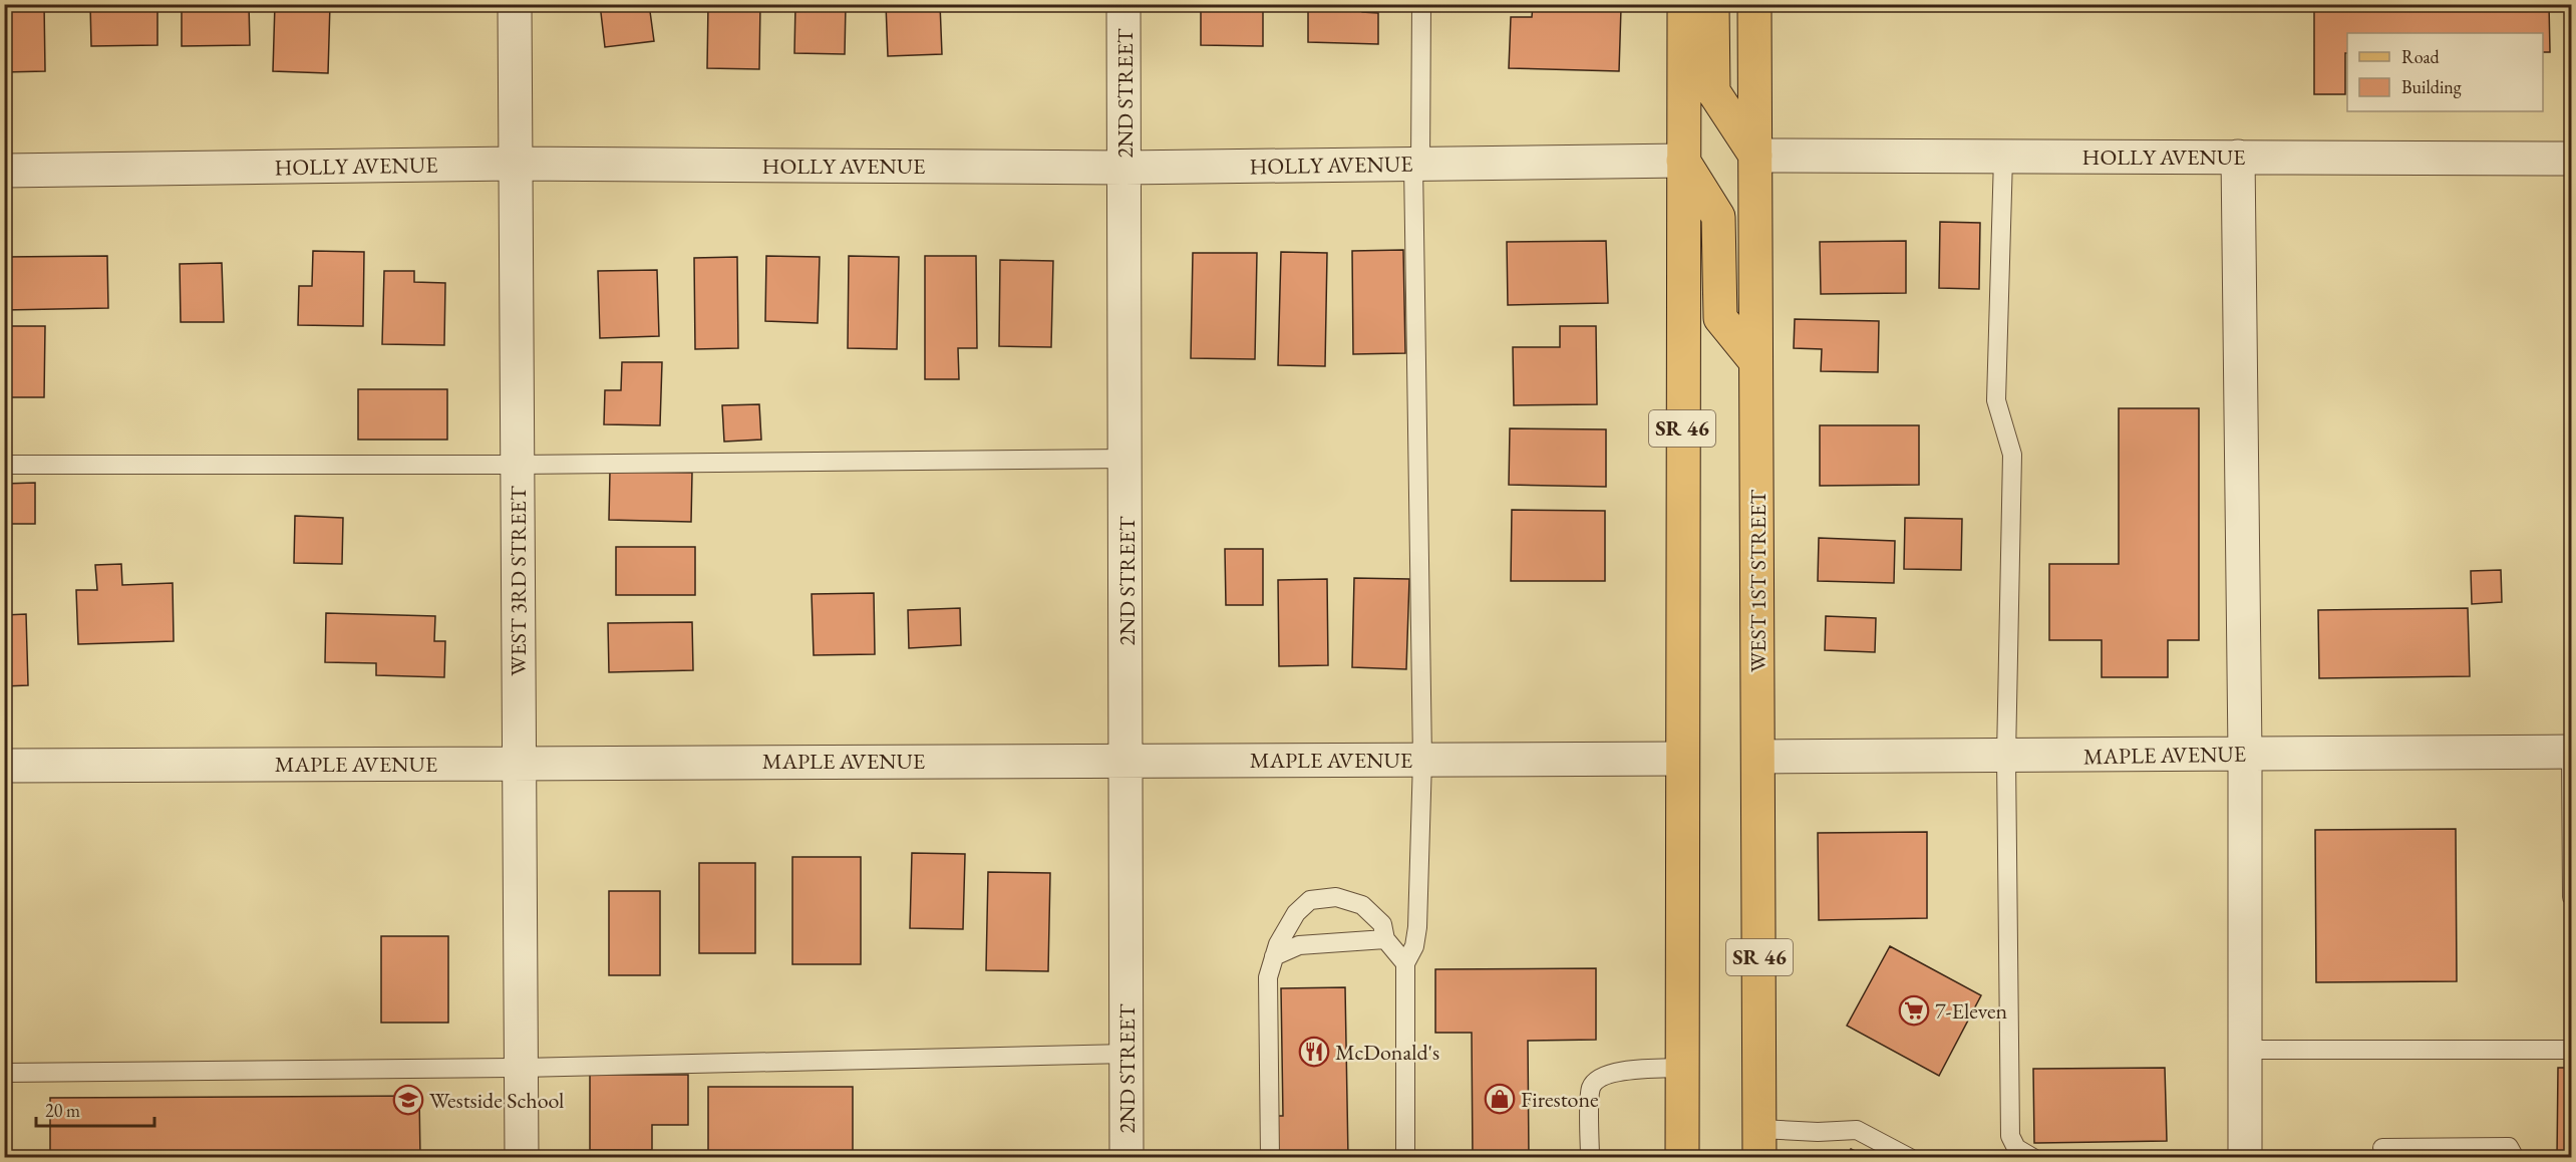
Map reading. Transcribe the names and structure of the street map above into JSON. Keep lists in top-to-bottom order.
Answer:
{
  "streets": {
    "main road": ["SR 46", "WEST 1ST STREET"],
    "street": [
      "2ND STREET",
      "HOLLY AVENUE",
      "WEST 3RD STREET",
      "MAPLE AVENUE"
    ]
  },
  "crossings": [
    ["2ND STREET", "HOLLY AVENUE"],
    ["2ND STREET", "MAPLE AVENUE"],
    ["HOLLY AVENUE", "SR 46"],
    ["HOLLY AVENUE", "WEST 3RD STREET"],
    ["HOLLY AVENUE", "WEST 1ST STREET"],
    ["SR 46", "MAPLE AVENUE"],
    ["WEST 3RD STREET", "MAPLE AVENUE"],
    ["WEST 1ST STREET", "MAPLE AVENUE"]
  ],
  "places": {
    "supermarket": ["7-Eleven"],
    "restaurant": ["McDonald's"],
    "shop": ["Firestone"],
    "school or university": ["Westside School"]
  },
  "legend": ["Road", "Building"],
  "scale_bar": "20 m"
}
